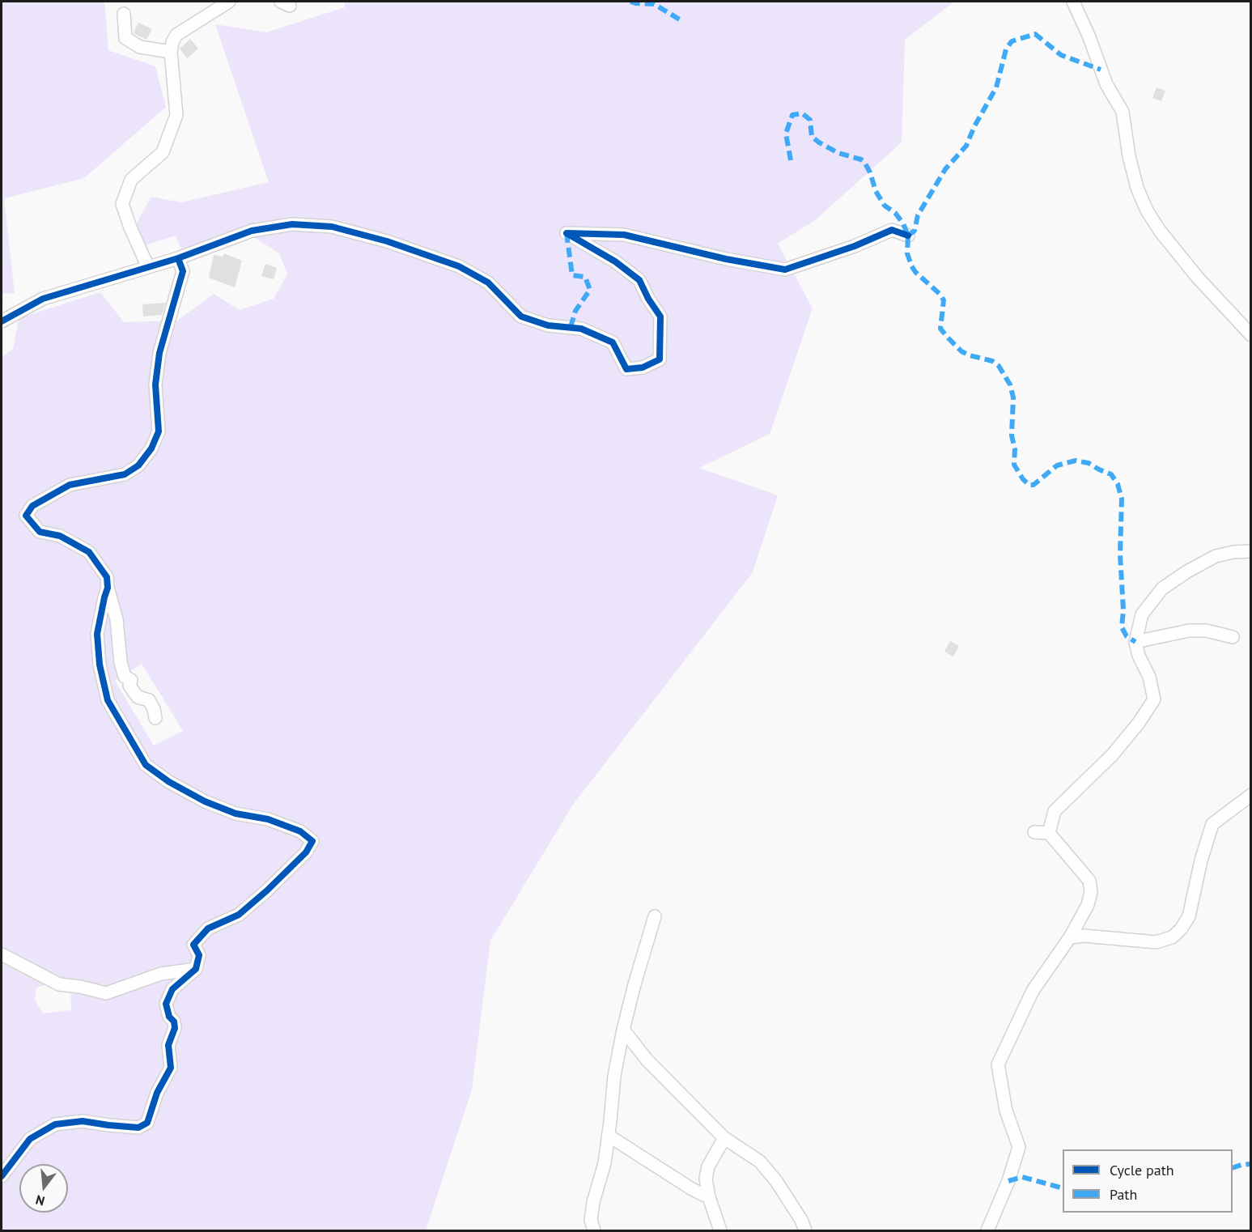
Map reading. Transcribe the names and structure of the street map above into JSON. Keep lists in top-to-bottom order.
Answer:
{
  "legend": ["Cycle path", "Path"],
  "north": "bottom"
}
